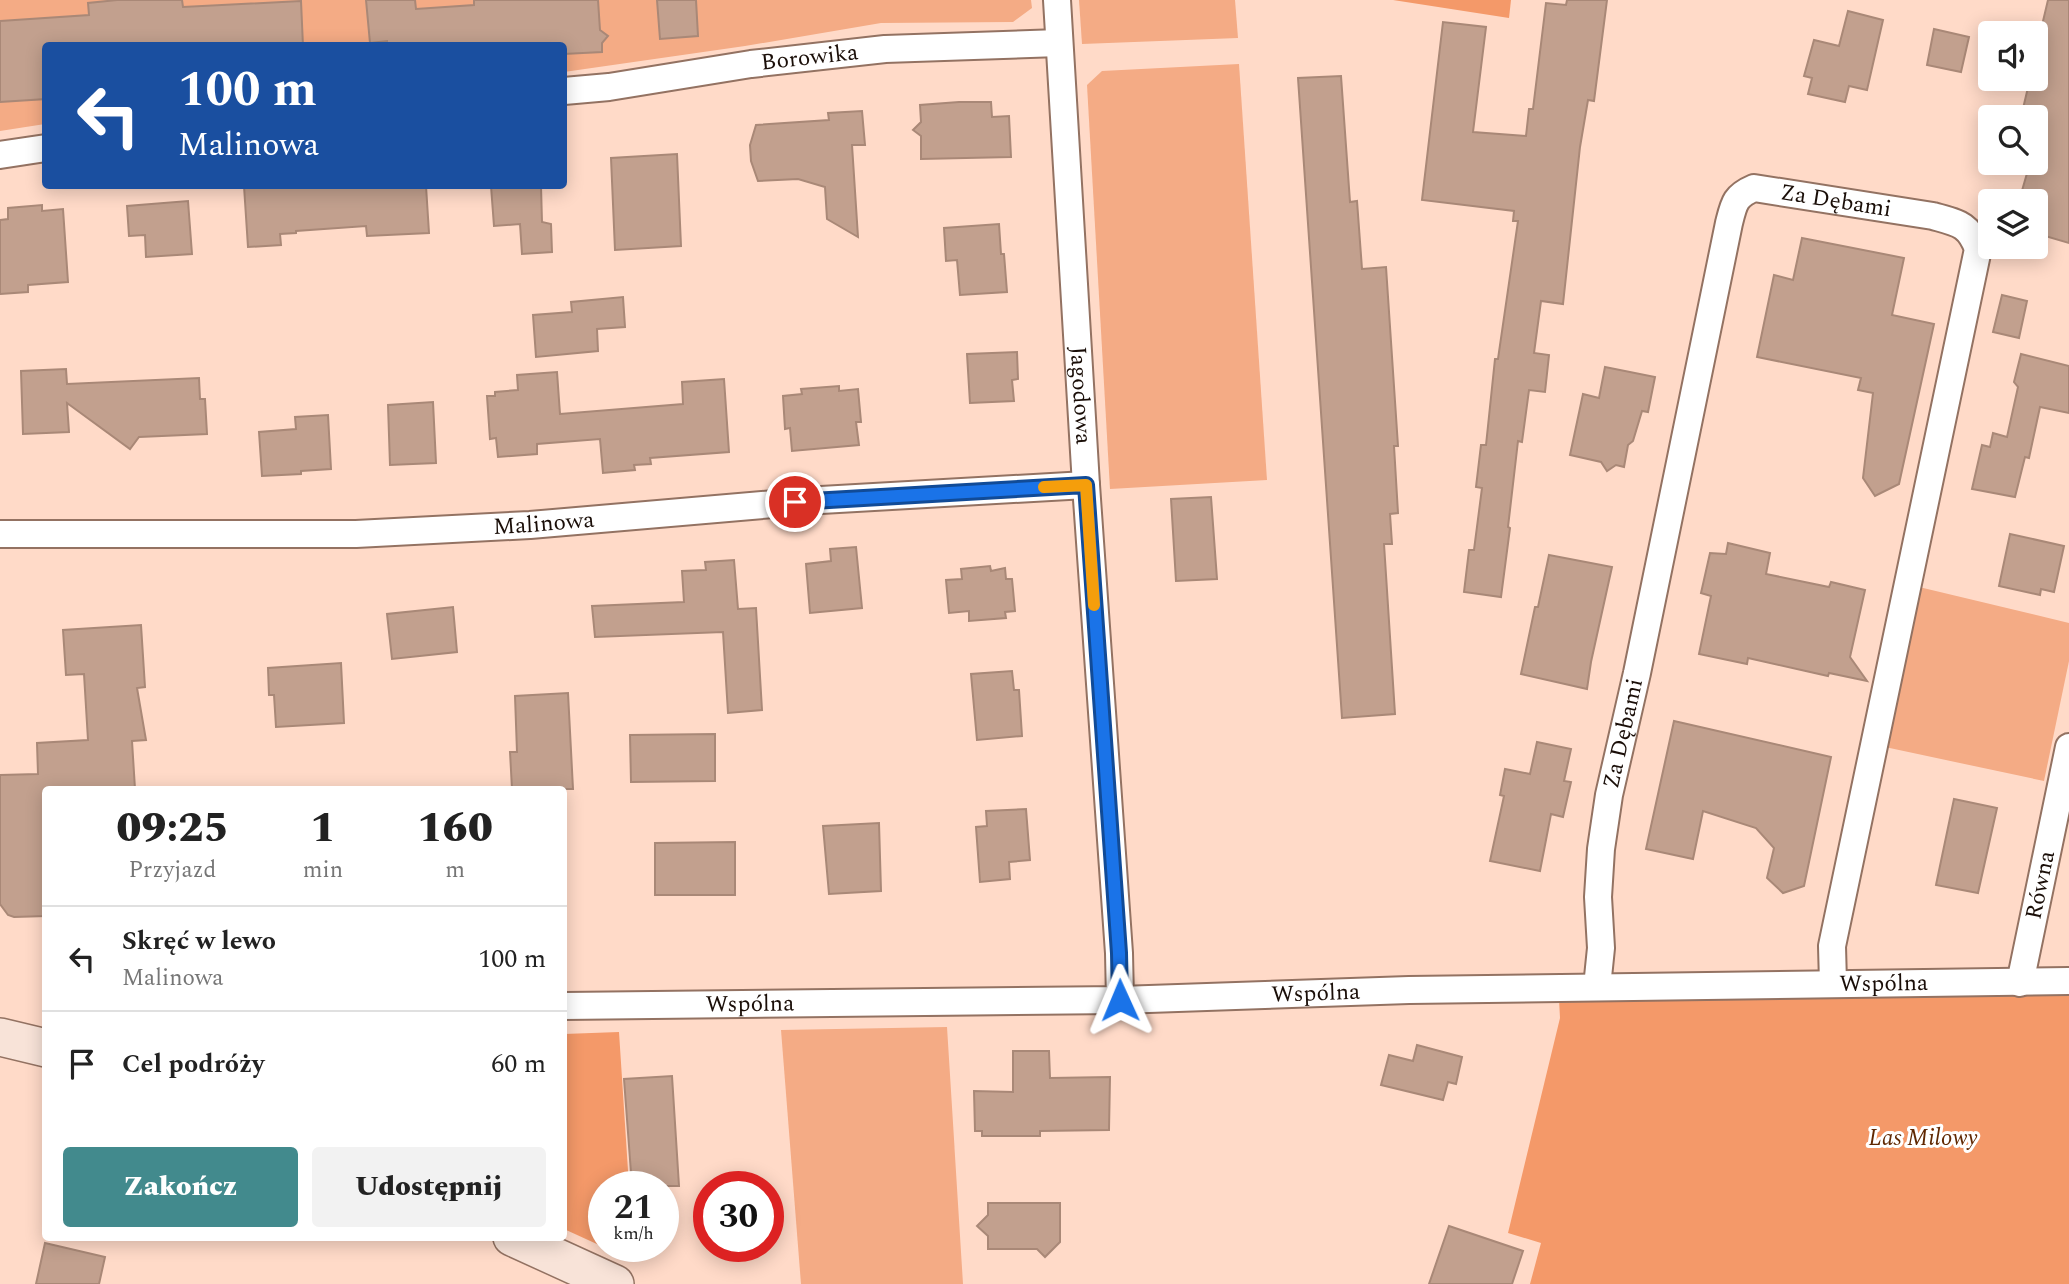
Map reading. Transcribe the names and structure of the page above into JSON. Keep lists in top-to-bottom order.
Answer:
{
  "streets": {
    "street": [
      "Borowika",
      "Za Dębami",
      "Jagodowa",
      "Malinowa",
      "Równa",
      "Wspólna"
    ]
  },
  "crossings": [
    ["Borowika", "Jagodowa"],
    ["Za Dębami", "Wspólna"],
    ["Jagodowa", "Malinowa"],
    ["Jagodowa", "Wspólna"],
    ["Równa", "Wspólna"]
  ],
  "parks": ["Las Milowy"],
  "page": {
    "turn": ["100 m", "Malinowa"],
    "eta": [
      "09:25",
      "Przyjazd",
      "1",
      "min",
      "160",
      "m"
    ],
    "list": [
      {
        "name": "Skręć w lewo",
        "note": "Malinowa",
        "value": "100 m"
      },
      {
        "name": "Cel podróży",
        "value": "60 m"
      }
    ],
    "buttons": ["Zakończ", "Udostępnij"],
    "speed": "21 km/h",
    "limit": "30"
  }
}
